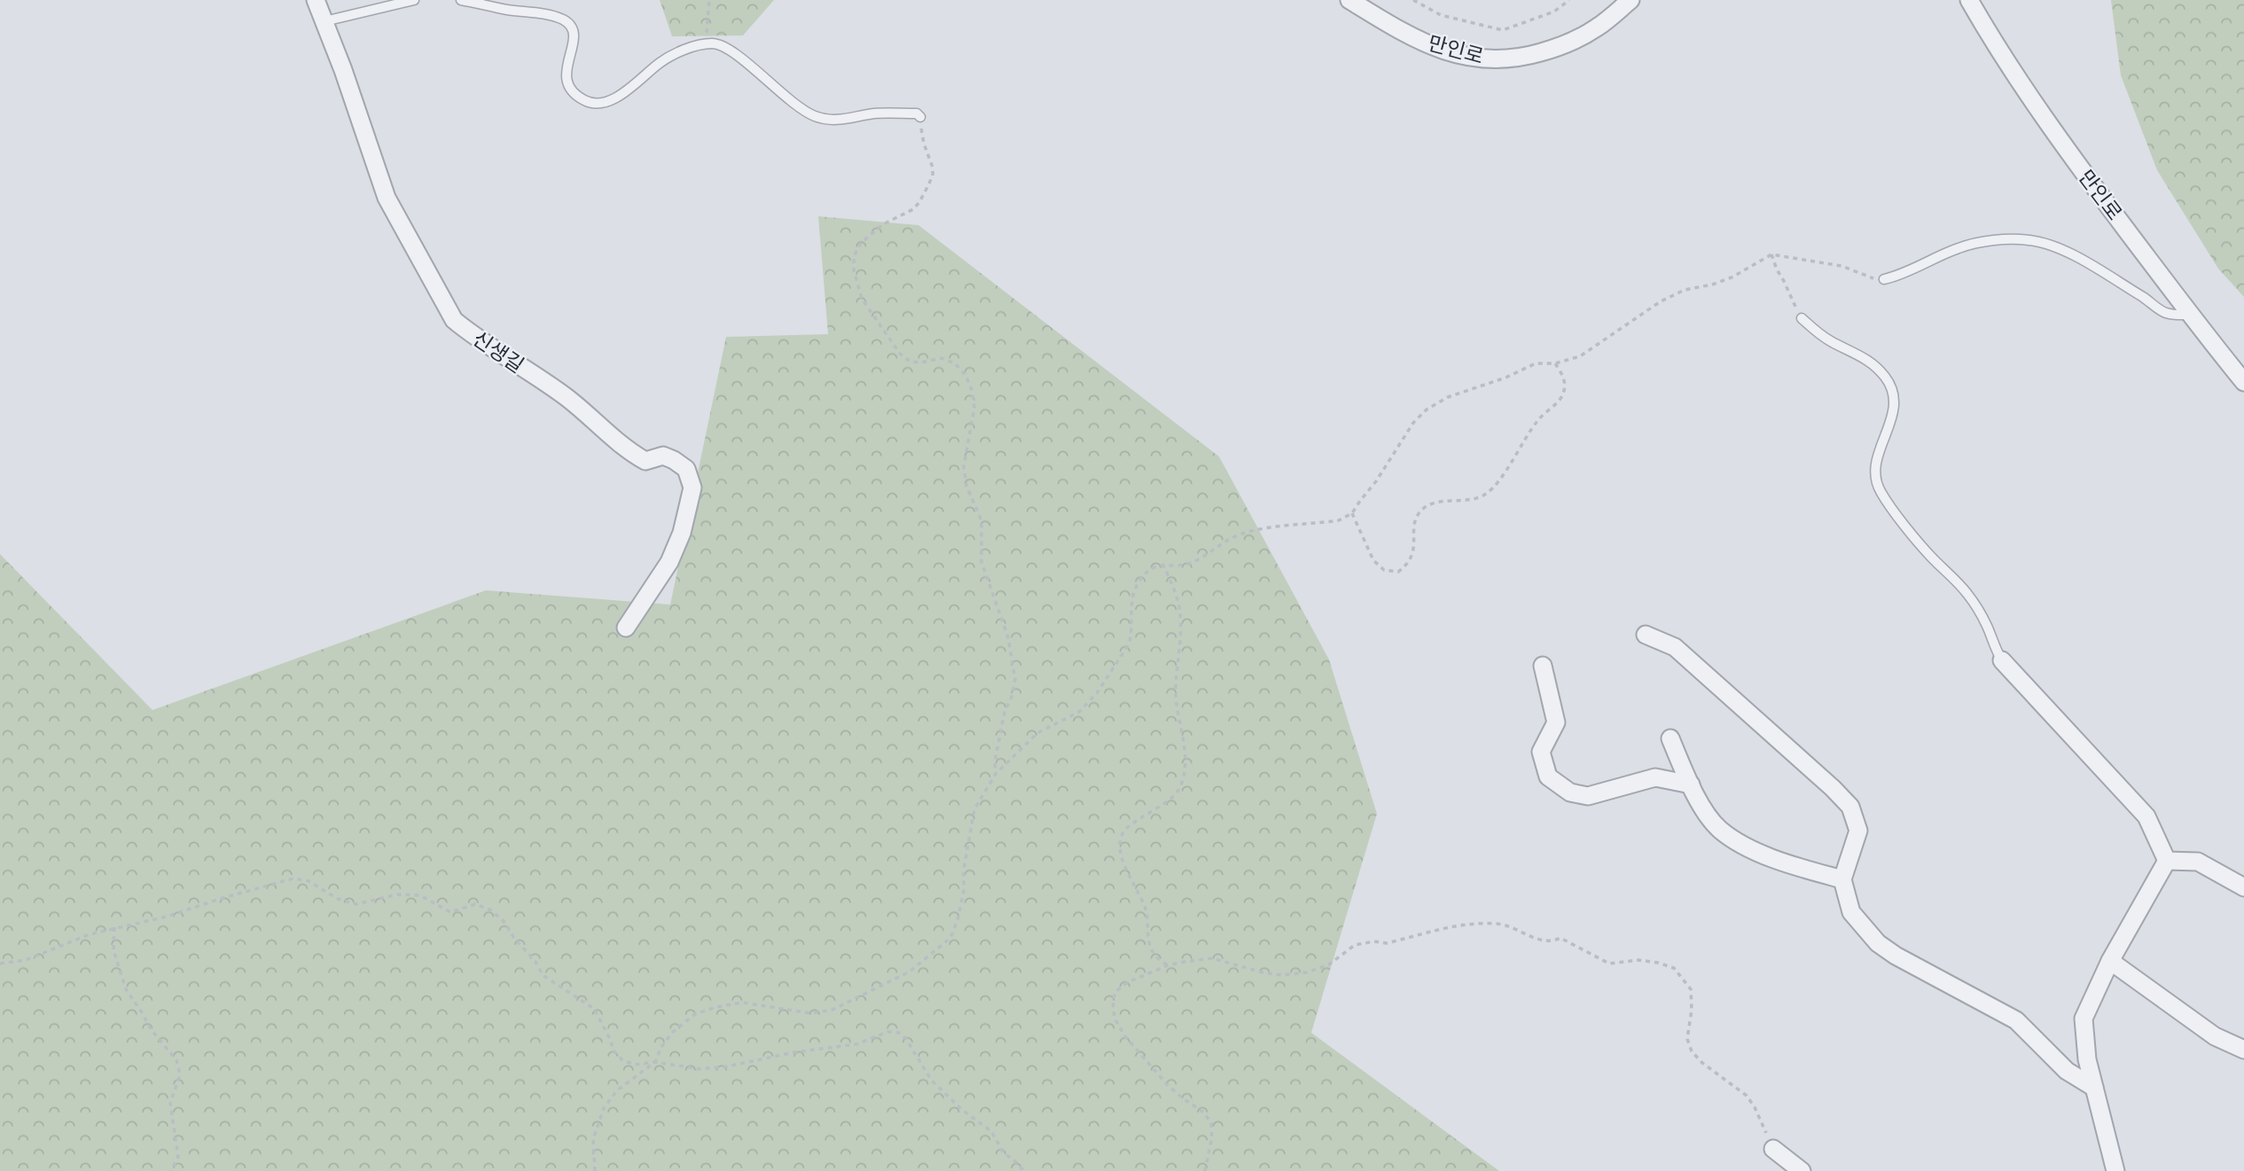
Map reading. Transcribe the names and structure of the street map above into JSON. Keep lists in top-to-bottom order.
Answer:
{
  "streets": {
    "street": ["만인로", "신생길"]
  }
}
